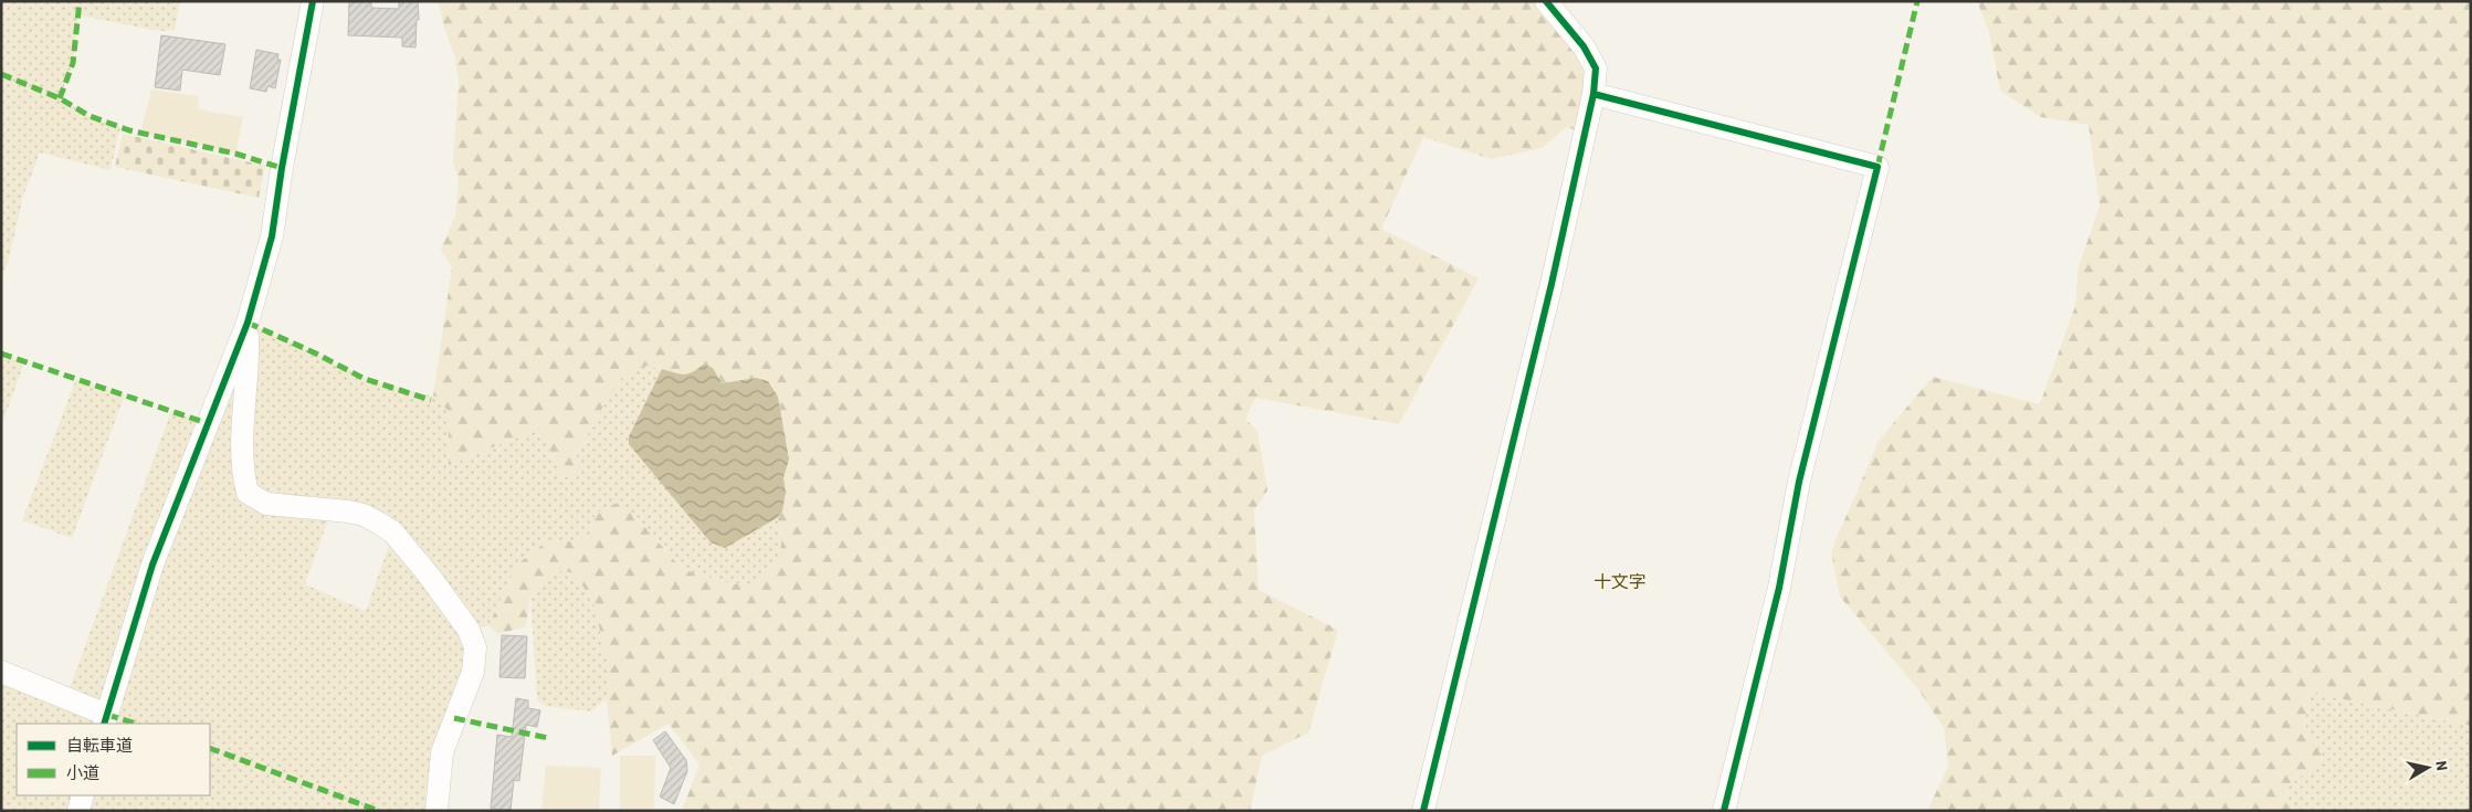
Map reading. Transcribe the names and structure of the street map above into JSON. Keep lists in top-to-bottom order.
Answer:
{
  "districts": ["十文字"],
  "legend": ["自転車道", "小道"],
  "north": "right"
}
